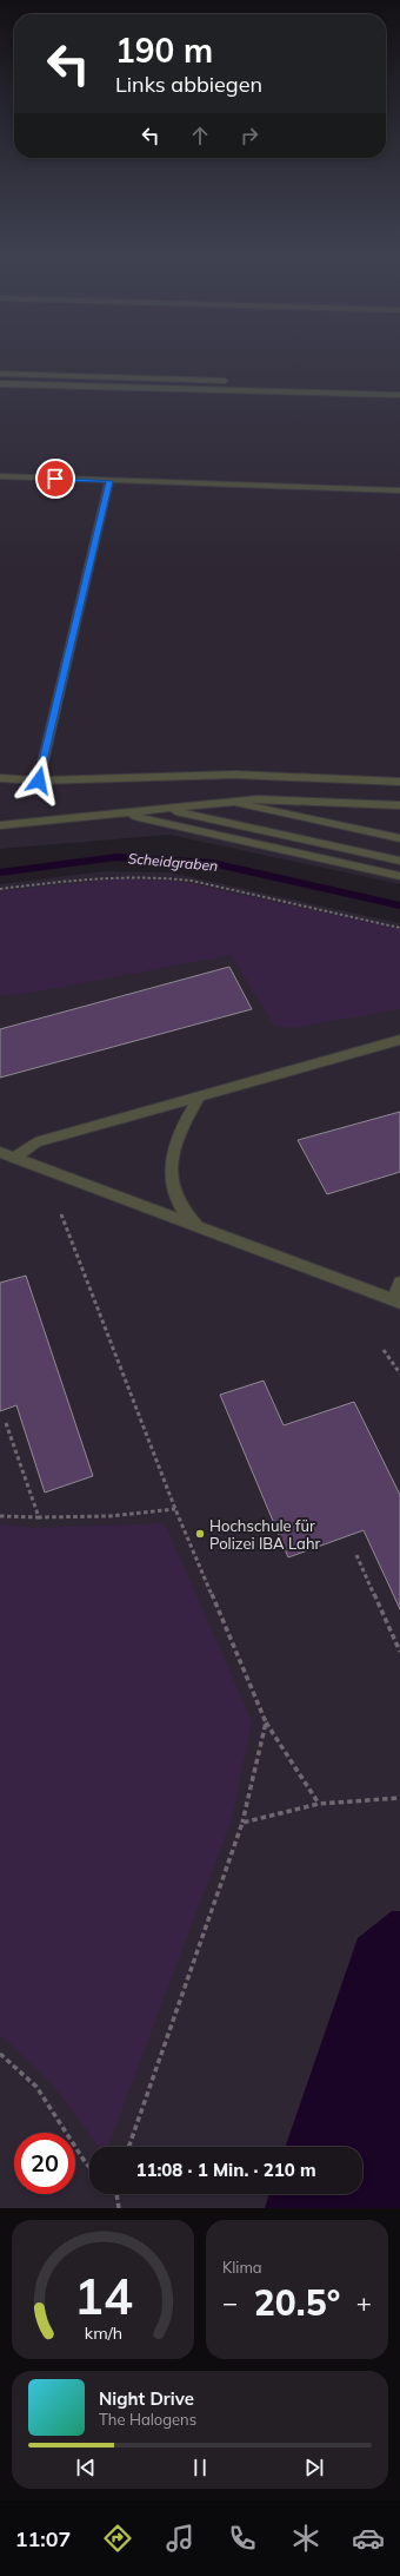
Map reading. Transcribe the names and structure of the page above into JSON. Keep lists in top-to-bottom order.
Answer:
{
  "water": ["Scheidgraben"],
  "places": ["Hochschule für Polizei IBA Lahr"],
  "page": {
    "turn": ["190 m", "Links abbiegen"],
    "limit": "20",
    "trip": "11:08 · 1 Min. · 210 m",
    "tile": "Klima",
    "heat": ["−", "20.5°", "+"],
    "song": ["Night Drive", "The Halogens"],
    "tabs": "11:07",
    "gauge": ["14", "km/h"]
  }
}
